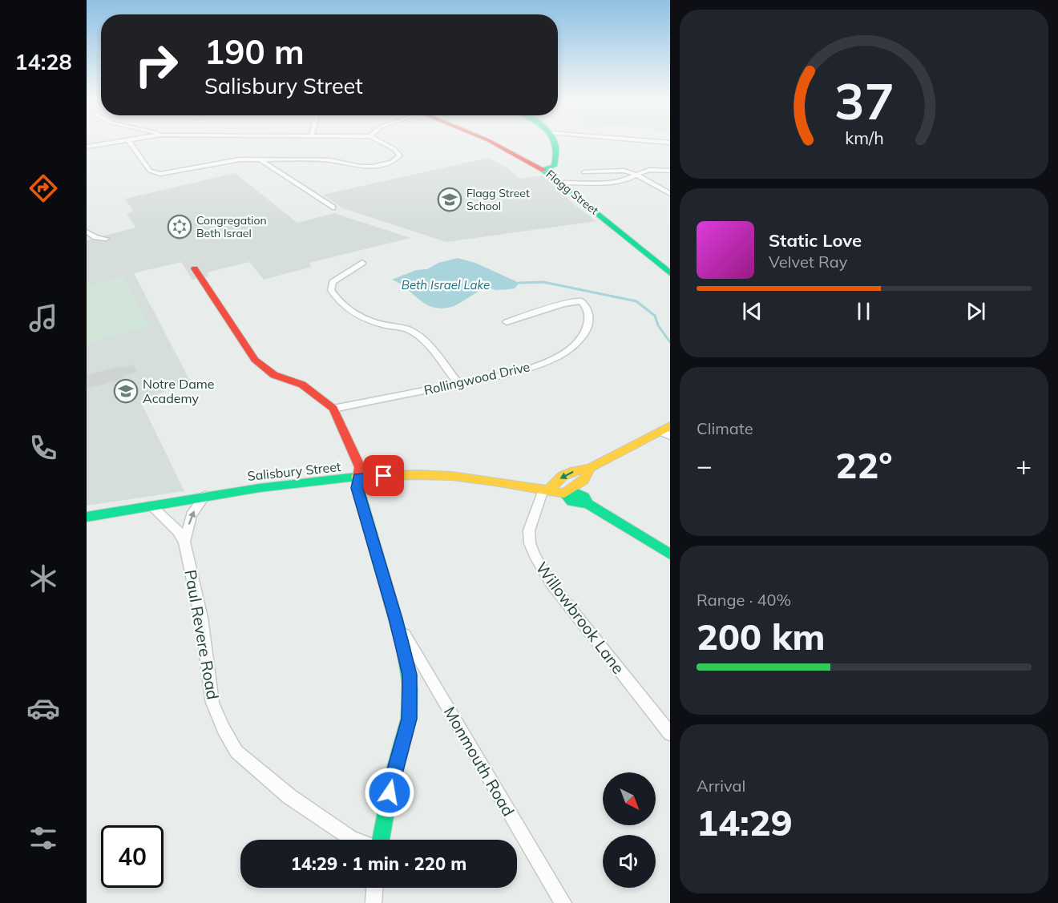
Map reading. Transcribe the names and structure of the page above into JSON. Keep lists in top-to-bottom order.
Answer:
{
  "streets": {
    "street": [
      "Flagg Street",
      "Rollingwood Drive",
      "Salisbury Street",
      "Willowbrook Lane",
      "Paul Revere Road",
      "Monmouth Road"
    ]
  },
  "crossings": [
    ["Salisbury Street", "Willowbrook Lane"],
    ["Salisbury Street", "Paul Revere Road"]
  ],
  "water": ["Beth Israel Lake"],
  "places": {
    "school or university": ["Flagg Street School", "Notre Dame Academy"],
    "synagogue": ["Congregation Beth Israel"]
  },
  "north": "bottom right",
  "page": {
    "tabs": "14:28",
    "turn": ["190 m", "Salisbury Street"],
    "song": ["Static Love", "Velvet Ray"],
    "tile": [
      "Climate",
      ["Range · 40%", "200 km"],
      ["Arrival", "14:29"]
    ],
    "heat": ["−", "22°", "+"],
    "limit": "40",
    "trip": "14:29 · 1 min · 220 m",
    "gauge": ["37", "km/h"]
  }
}
